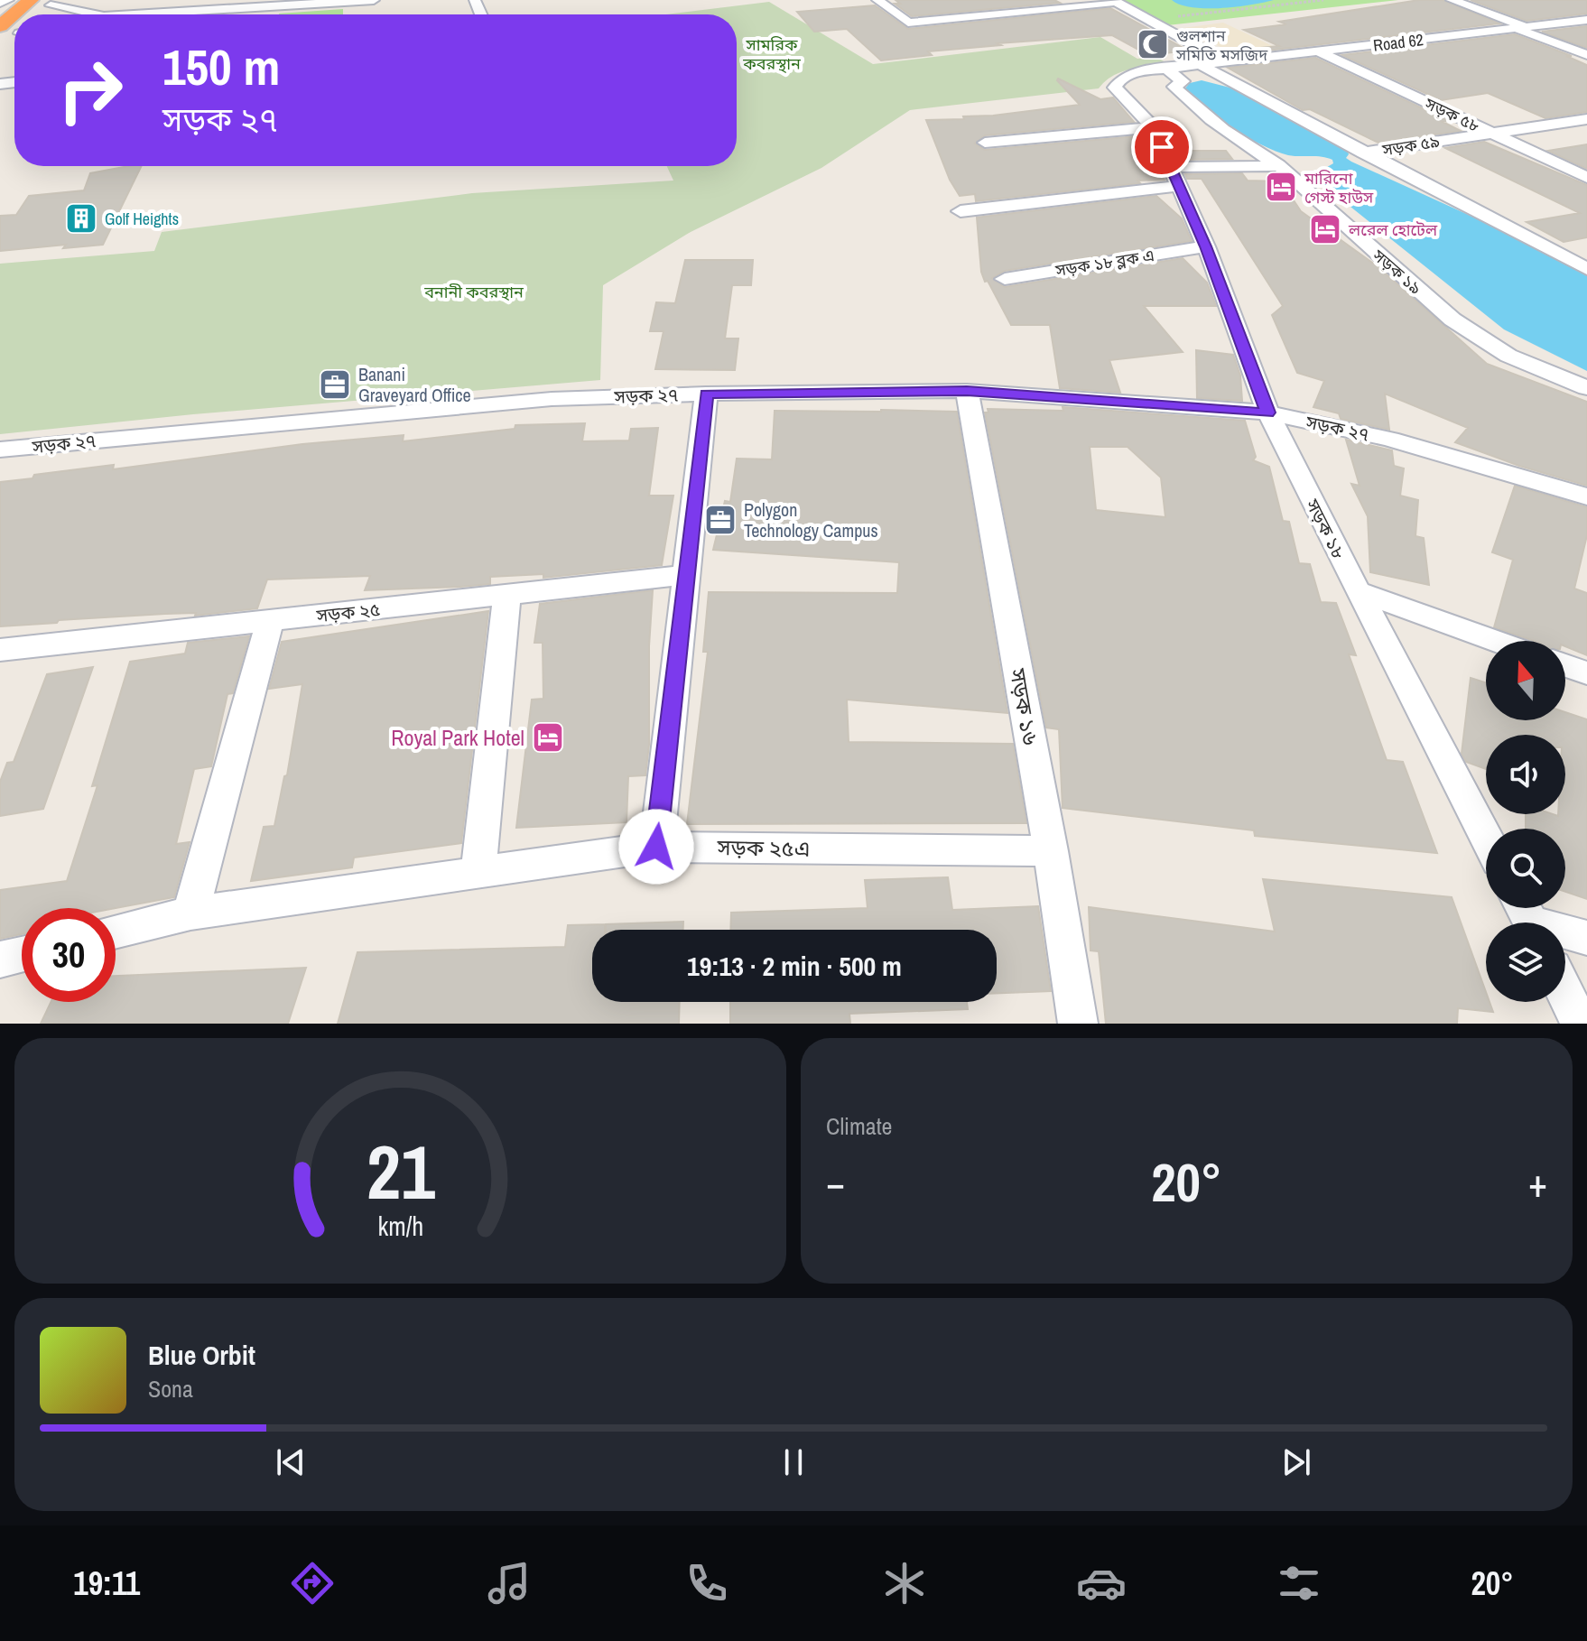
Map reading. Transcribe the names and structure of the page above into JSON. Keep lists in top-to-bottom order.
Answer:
{
  "streets": {
    "street": [
      "Road 62",
      "সড়ক ৫৮",
      "সড়ক ৫৯",
      "সড়ক ১৮ ব্লক এ",
      "সড়ক ১৯",
      "সড়ক ২৭",
      "সড়ক ১৮",
      "সড়ক ২৫",
      "সড়ক ১৬",
      "সড়ক ২৫এ"
    ]
  },
  "crossings": [
    ["Road 62", "সড়ক ৫৮"],
    ["Road 62", "সড়ক ১৮"],
    ["সড়ক ৫৮", "সড়ক ৫৯"],
    ["সড়ক ১৮ ব্লক এ", "সড়ক ১৮"],
    ["সড়ক ১৯", "সড়ক ১৮"],
    ["সড়ক ২৭", "সড়ক ১৮"],
    ["সড়ক ২৭", "সড়ক ১৬"],
    ["সড়ক ১৬", "সড়ক ২৫এ"]
  ],
  "parks": ["সামরিক কবরস্থান", "বনানী কবরস্থান"],
  "places": {
    "mosque": ["গুলশান সমিতি মসজিদ"],
    "hotel": ["মারিনো গেস্ট হাউস", "লরেল হোটেল", "Royal Park Hotel"],
    "building": ["Golf Heights"],
    "office": ["Banani Graveyard Office", "Polygon Technology Campus"]
  },
  "north": "top",
  "page": {
    "turn": ["150 m", "সড়ক ২৭"],
    "limit": "30",
    "trip": "19:13 · 2 min · 500 m",
    "tile": "Climate",
    "heat": ["−", "20°", "+"],
    "song": ["Blue Orbit", "Sona"],
    "tabs": ["19:11", "20°"],
    "gauge": ["21", "km/h"]
  }
}
